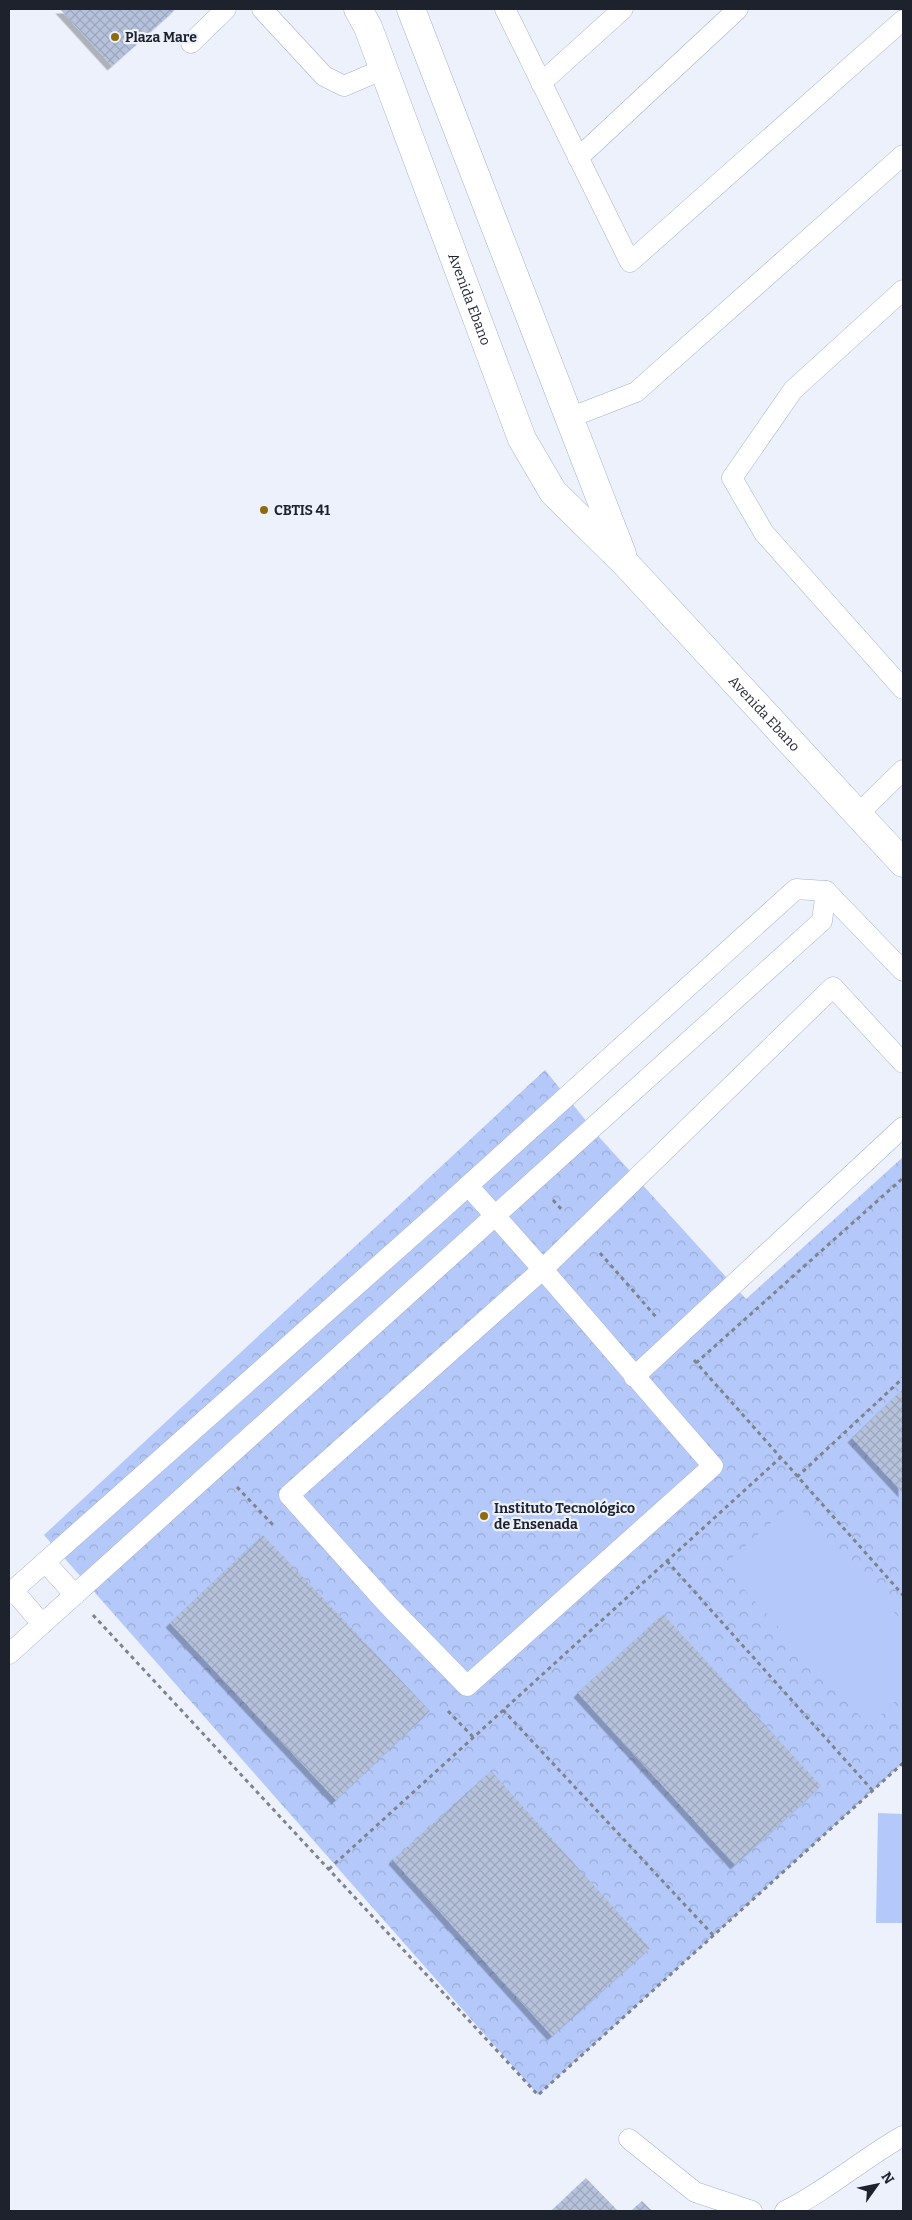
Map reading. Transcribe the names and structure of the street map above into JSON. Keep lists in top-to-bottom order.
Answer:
{
  "streets": {
    "street": ["Avenida Ebano"]
  },
  "places": ["Plaza Mare", "CBTIS 41", "Instituto Tecnológico de Ensenada"],
  "north": "top right"
}
